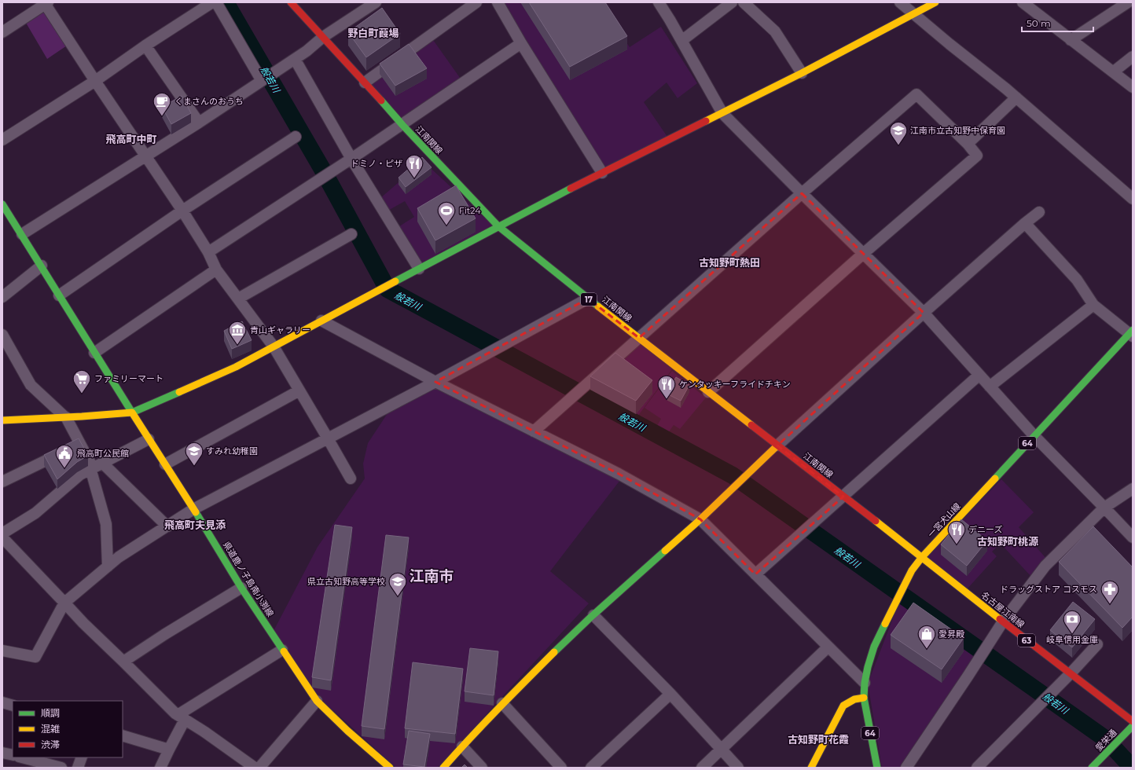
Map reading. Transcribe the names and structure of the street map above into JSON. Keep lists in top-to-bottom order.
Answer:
{
  "streets": {
    "main road": [
      "江南関線",
      "17",
      "64",
      "一宮犬山線",
      "県道鹿ノ子島南小渕線",
      "名古屋江南線",
      "63",
      "愛栄通"
    ]
  },
  "crossings": [
    ["江南関線", "一宮犬山線"],
    ["江南関線", "名古屋江南線"],
    ["一宮犬山線", "名古屋江南線"]
  ],
  "districts": [
    "野白町葭場",
    "飛高町中町",
    "古知野町熱田",
    "飛高町夫見添",
    "古知野町桃源",
    "江南市",
    "古知野町花霞"
  ],
  "water": ["般若川"],
  "places": {
    "cafe": ["くまさんのおうち"],
    "school or university": ["江南市立古知野中保育園", "すみれ幼稚園", "県立古知野高等学校"],
    "restaurant": ["ドミノ・ピザ", "ケンタッキーフライドチキン", "デニーズ"],
    "sports": ["Fit24"],
    "museum": ["青山ギャラリー"],
    "supermarket": ["ファミリーマート"],
    "public building": ["飛高町公民館"],
    "pharmacy": ["ドラッグストア コスモス"],
    "bank": ["岐阜信用金庫"],
    "shop": ["愛昇殿"]
  },
  "legend": ["順調", "混雑", "渋滞"],
  "scale_bar": "50 m"
}
